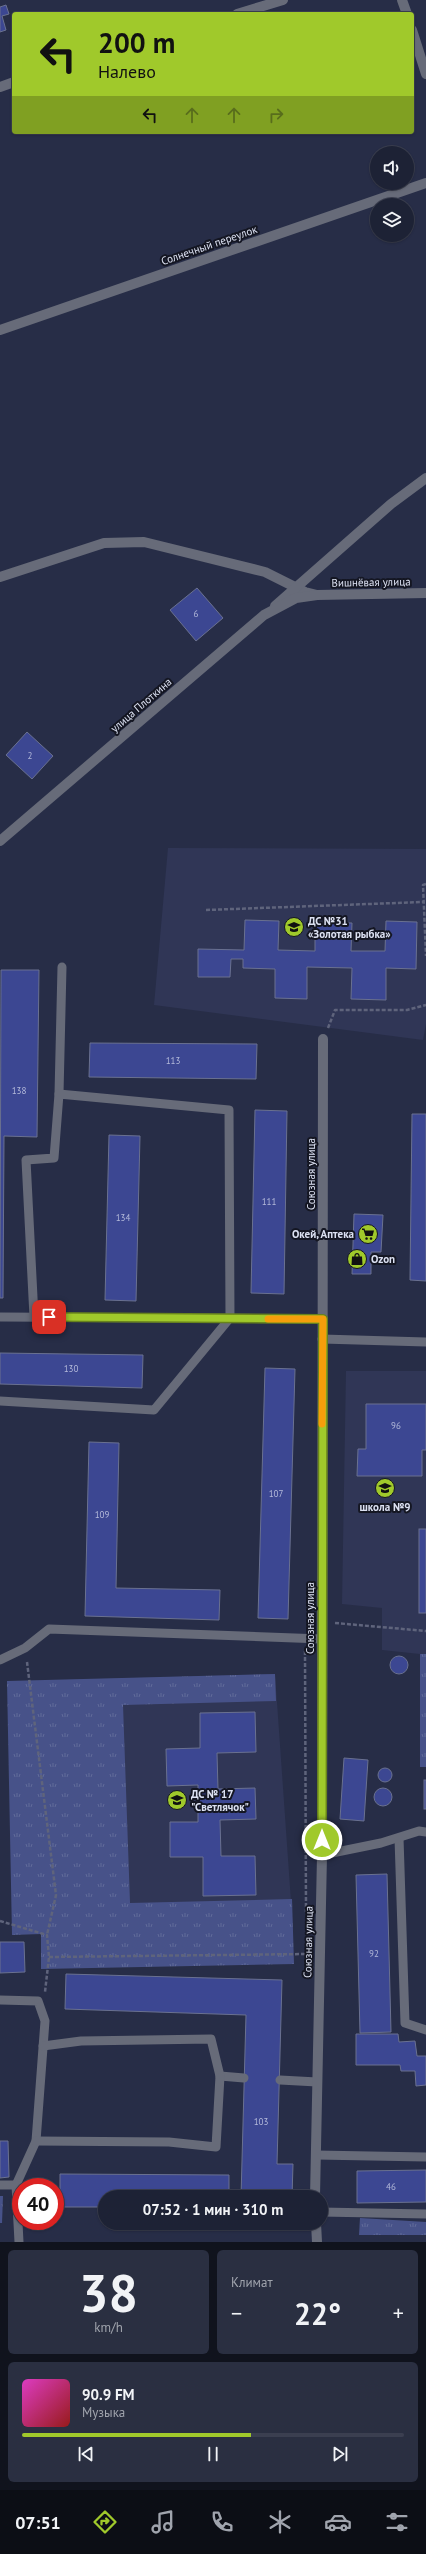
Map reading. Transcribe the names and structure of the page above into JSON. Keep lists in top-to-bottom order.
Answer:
{
  "streets": {
    "street": [
      "Солнечный переулок",
      "Вишнёвая улица",
      "улица Плоткина",
      "Союзная улица"
    ]
  },
  "crossings": [
    ["Вишнёвая улица", "улица Плоткина"]
  ],
  "places": {
    "school or university": ["ДС №31 «Золотая рыбка»", "школа №9", "ДС № 17 \"Светлячок\""],
    "supermarket": ["Окей, Аптека"],
    "shop": ["Ozon"]
  },
  "house_numbers": [
    "6",
    "2",
    "113",
    "138",
    "111",
    "134",
    "130",
    "96",
    "107",
    "109",
    "92",
    "103",
    "46"
  ],
  "page": {
    "turn": ["200 m", "Налево"],
    "limit": "40",
    "trip": "07:52 · 1 мин · 310 m",
    "tile": [
      ["38", "km/h"],
      "Климат"
    ],
    "heat": ["−", "22°", "+"],
    "song": ["90.9 FM", "Музыка"],
    "tabs": "07:51"
  }
}
